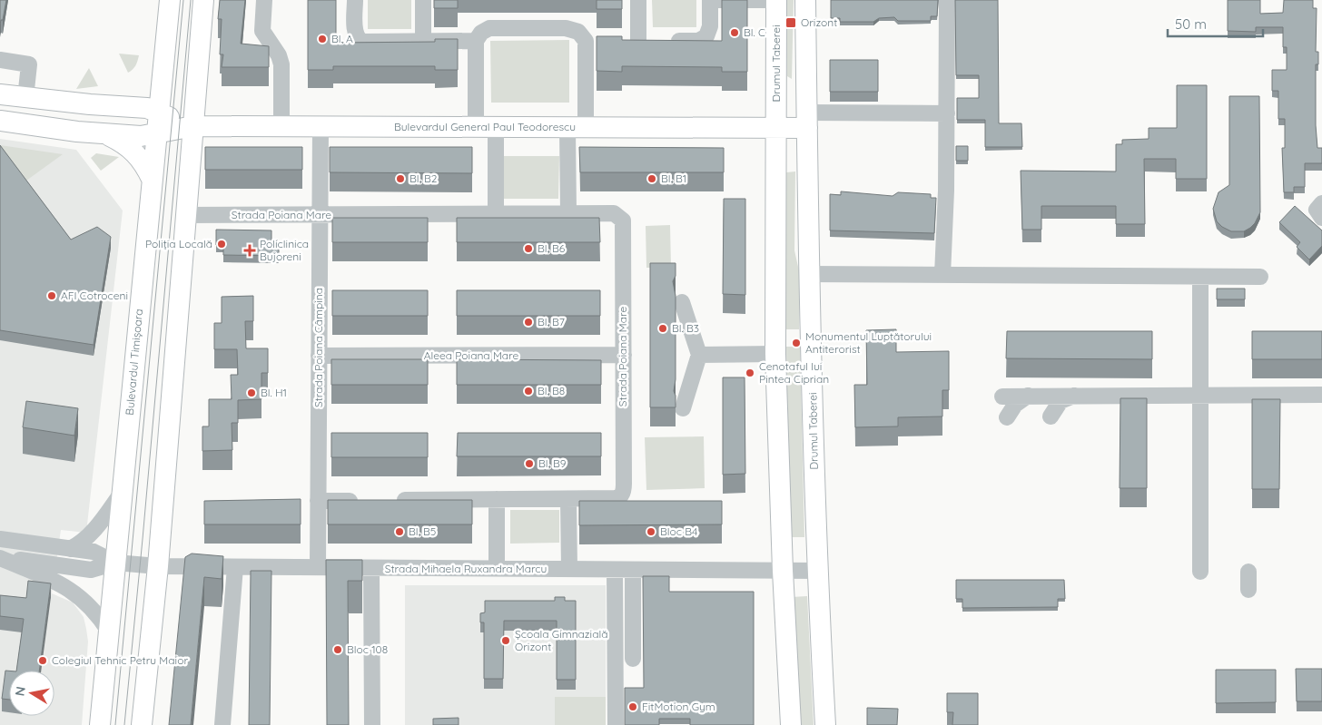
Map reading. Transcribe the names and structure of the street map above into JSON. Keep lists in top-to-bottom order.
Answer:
{
  "streets": {
    "main road": ["Drumul Taberei", "Bulevardul General Paul Teodorescu", "Bulevardul Timișoara"],
    "street": [
      "Strada Poiana Mare",
      "Strada Poiana Câmpina",
      "Aleea Poiana Mare",
      "Strada Mihaela Ruxandra Marcu"
    ]
  },
  "crossings": [
    ["Drumul Taberei", "Bulevardul General Paul Teodorescu"],
    ["Drumul Taberei", "Strada Mihaela Ruxandra Marcu"],
    ["Bulevardul General Paul Teodorescu", "Strada Poiana Câmpina"],
    ["Bulevardul General Paul Teodorescu", "Bulevardul Timișoara"],
    ["Strada Poiana Mare", "Strada Poiana Câmpina"],
    ["Strada Poiana Mare", "Aleea Poiana Mare"],
    ["Strada Poiana Câmpina", "Aleea Poiana Mare"],
    ["Strada Poiana Câmpina", "Strada Mihaela Ruxandra Marcu"],
    ["Bulevardul Timișoara", "Strada Mihaela Ruxandra Marcu"]
  ],
  "places": {
    "transit": ["Orizont"],
    "other": [
      "Bl. C",
      "Bl. A",
      "Bl. B2",
      "Bl. B1",
      "Poliția Locală",
      "Bl. B6",
      "AFI Cotroceni",
      "Bl. B7",
      "Bl. B3",
      "Monumentul Luptătorului Antiterorist",
      "Cenotaful lui Pintea Ciprian",
      "Bl. B8",
      "Bl. H1",
      "Bl. B9",
      "Bl. B5",
      "Bloc B4",
      "Școala Gimnazială Orizont",
      "Bloc 108",
      "Colegiul Tehnic Petru Maior",
      "FitMotion Gym"
    ],
    "health": ["Policlinica Bujoreni"]
  },
  "scale_bar": "50 m",
  "north": "left"
}
